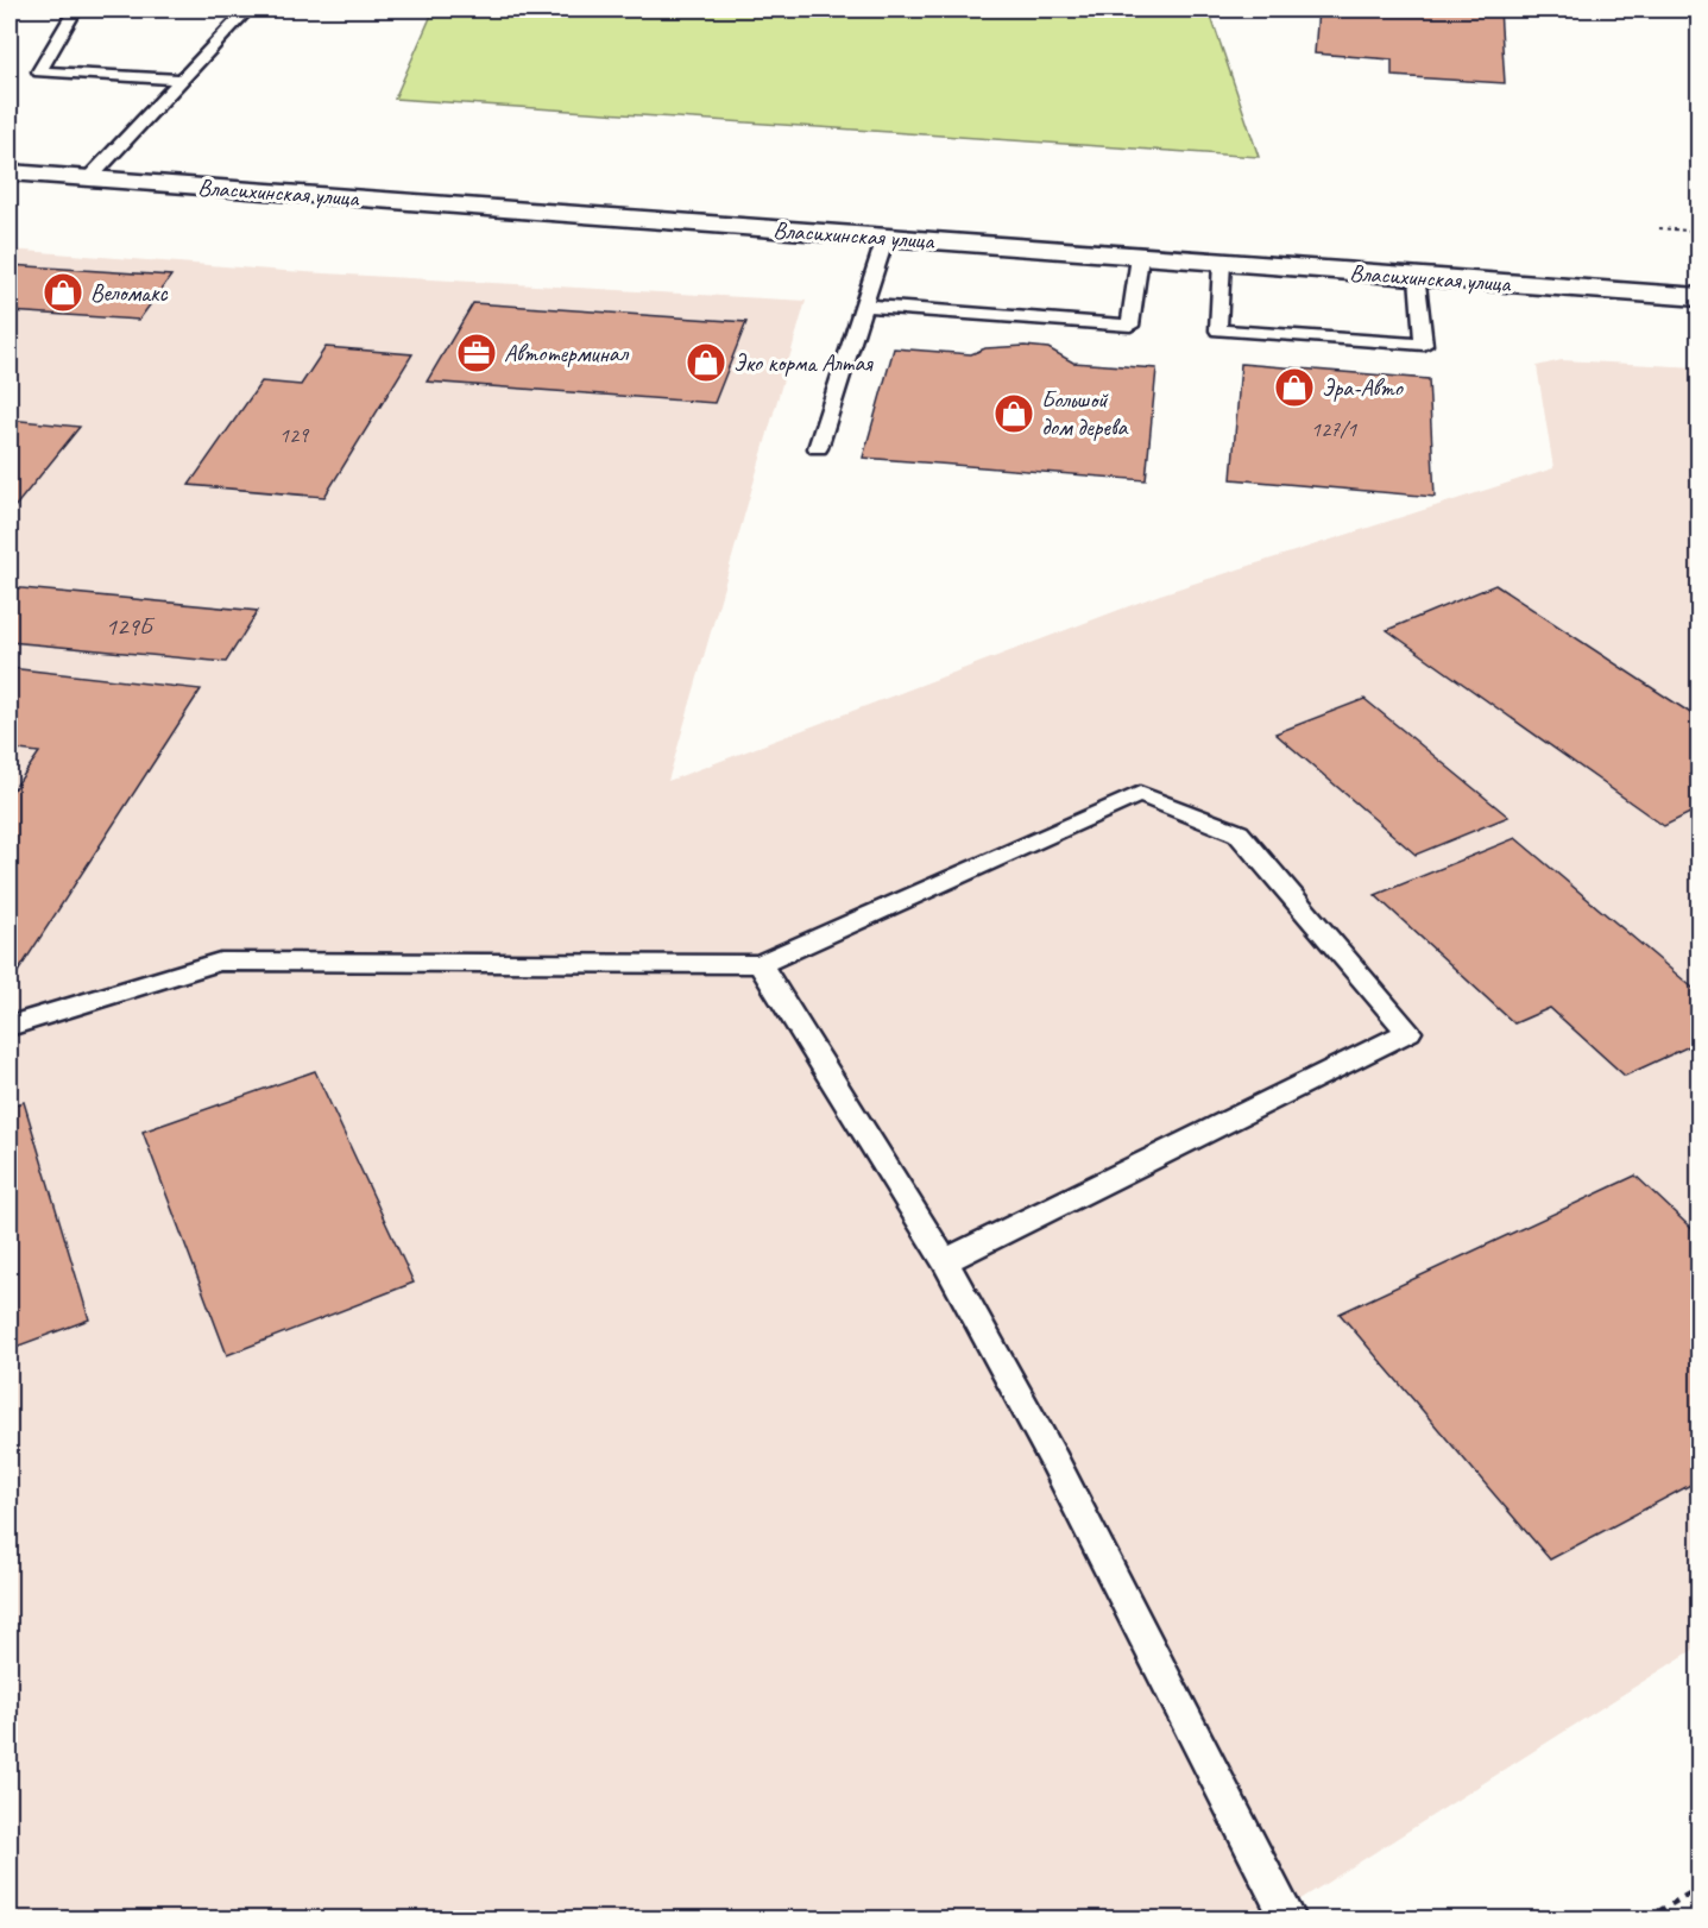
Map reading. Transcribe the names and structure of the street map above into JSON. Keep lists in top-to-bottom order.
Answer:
{
  "streets": {
    "highway": ["Власихинская улица"]
  },
  "places": {
    "shop": [
      "Веломакс",
      "Эко корма Алтая",
      "Эра-Авто",
      "Большой дом дерева"
    ],
    "office": ["Автотерминал"]
  },
  "house_numbers": ["127/1", "129", "129Б"]
}
